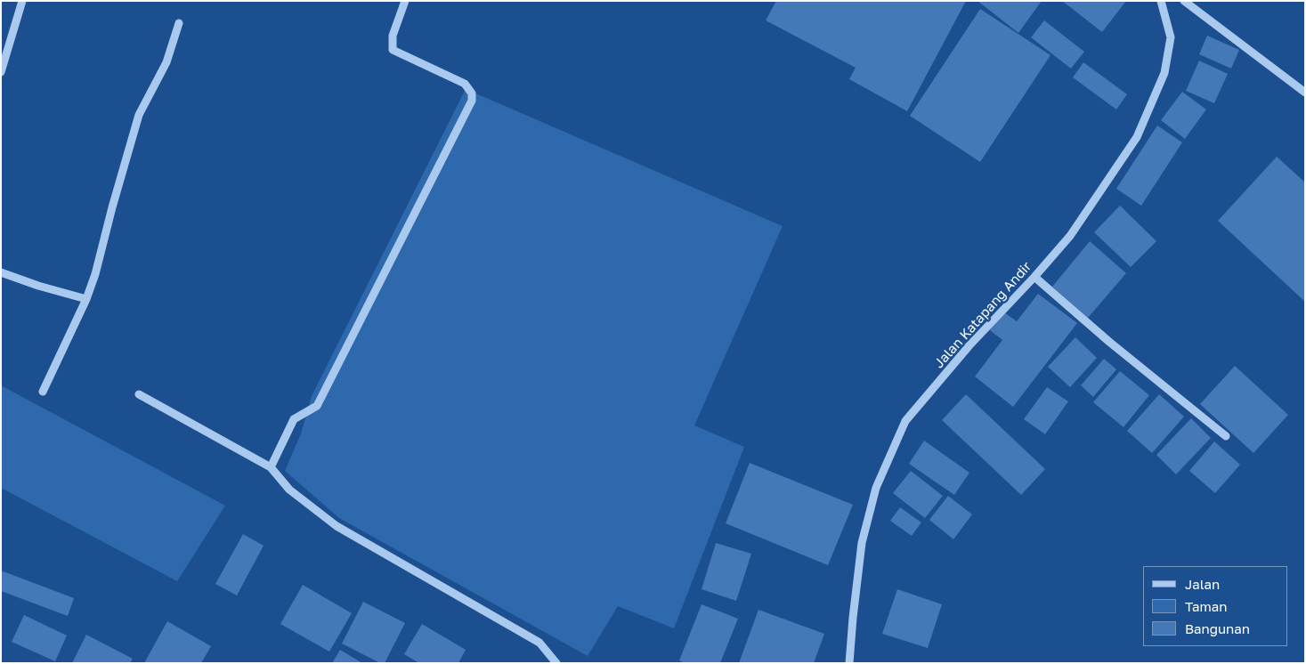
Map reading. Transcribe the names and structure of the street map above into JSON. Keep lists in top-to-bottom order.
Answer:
{
  "streets": {
    "street": ["Jalan Katapang Andir"]
  },
  "legend": ["Jalan", "Taman", "Bangunan"]
}
